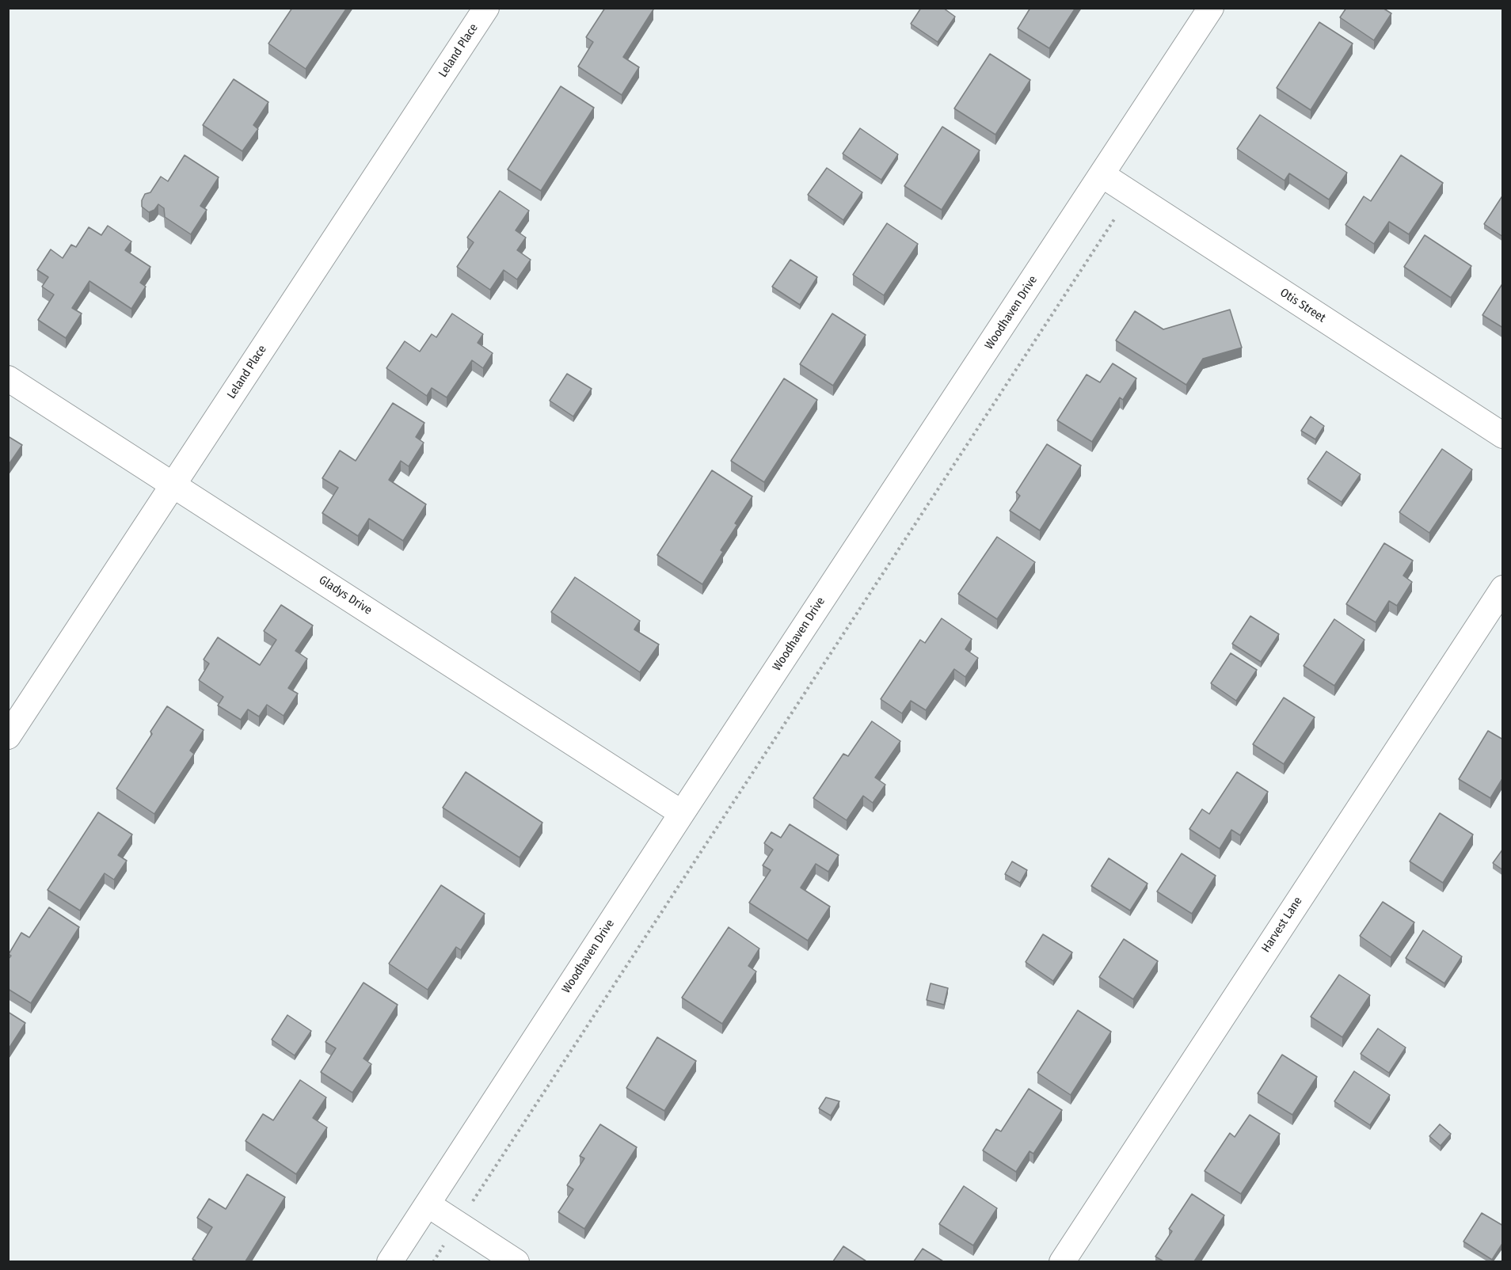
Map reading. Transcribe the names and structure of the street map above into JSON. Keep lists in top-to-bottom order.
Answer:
{
  "streets": {
    "street": [
      "Leland Place",
      "Otis Street",
      "Woodhaven Drive",
      "Gladys Drive",
      "Harvest Lane"
    ]
  },
  "crossings": [
    ["Leland Place", "Gladys Drive"],
    ["Otis Street", "Woodhaven Drive"],
    ["Woodhaven Drive", "Gladys Drive"]
  ]
}
